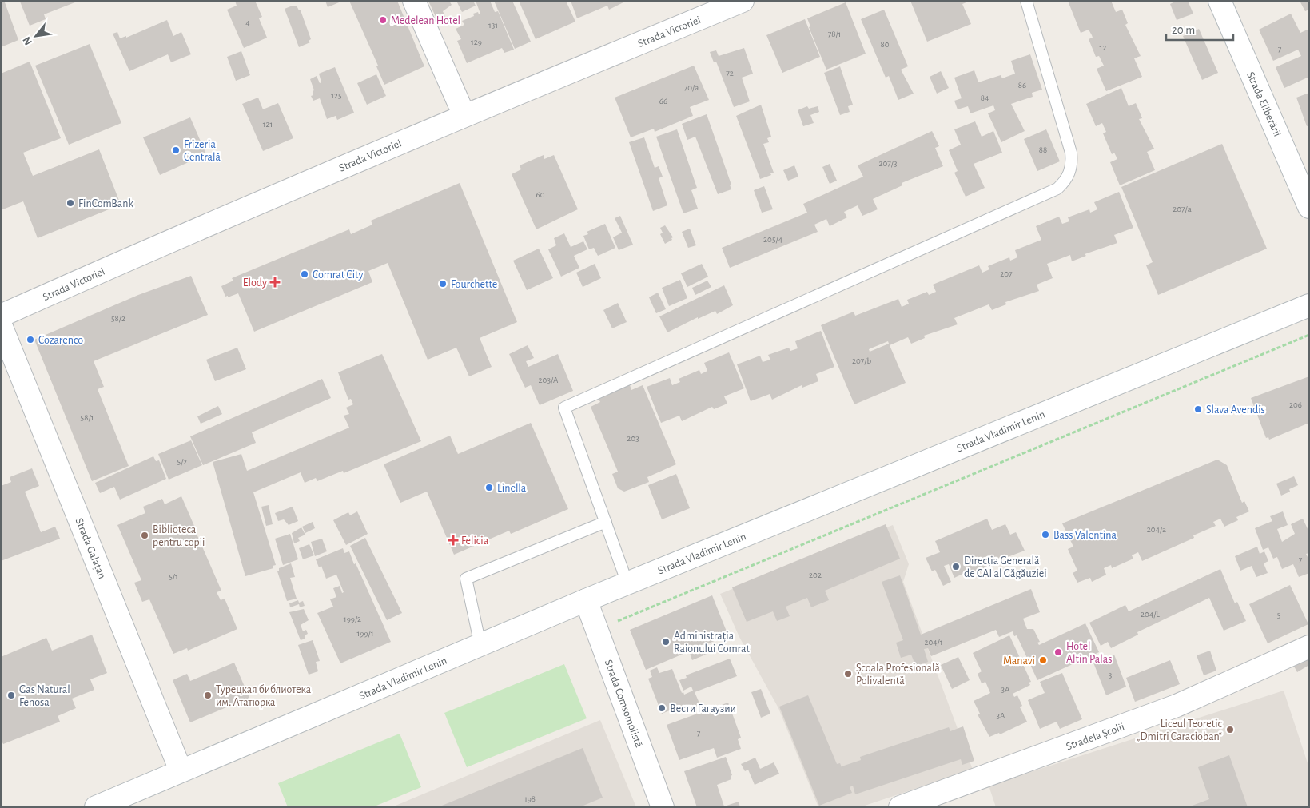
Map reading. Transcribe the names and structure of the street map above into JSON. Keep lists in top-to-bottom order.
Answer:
{
  "streets": {
    "street": [
      "Strada Victoriei",
      "Strada Eliberării",
      "Strada Vladimir Lenin",
      "Strada Galațan",
      "Strada Comsomolistă",
      "Stradela Școlii"
    ]
  },
  "crossings": [
    ["Strada Vladimir Lenin", "Strada Galațan"],
    ["Strada Vladimir Lenin", "Strada Comsomolistă"]
  ],
  "places": {
    "other": [
      "Medelean Hotel",
      "Frizeria Centrală",
      "FinComBank",
      "Comrat City",
      "Fourchette",
      "Cozarenco",
      "Slava Avendis",
      "Linella",
      "Bass Valentina",
      "Biblioteca pentru copii",
      "Direcția Generală de CAI al Găgăuziei",
      "Administrația Raionului Comrat",
      "Hotel Altin Palas",
      "Manavi",
      "Școala Profesională Polivalentă",
      "Gas Natural Fenosa",
      "Турецкая библиотека им. Ататюрка",
      "Вести Гагаузии",
      "Liceul Teoretic „Dmitri Caracioban“"
    ],
    "health": ["Elody", "Felicia"]
  },
  "house_numbers": [
    "4",
    "131",
    "78/1",
    "129",
    "80",
    "12",
    "7",
    "72",
    "86",
    "70/a",
    "125",
    "84",
    "66",
    "121",
    "88",
    "207/3",
    "60",
    "207/a",
    "205/4",
    "207",
    "58/2",
    "207/b",
    "203/A",
    "206",
    "58/1",
    "203",
    "5/2",
    "204/a",
    "7",
    "202",
    "5/1",
    "204/L",
    "5",
    "199/2",
    "199/1",
    "204/1",
    "3",
    "3A",
    "3A",
    "7",
    "198"
  ],
  "scale_bar": "20 m",
  "north": "bottom left"
}
